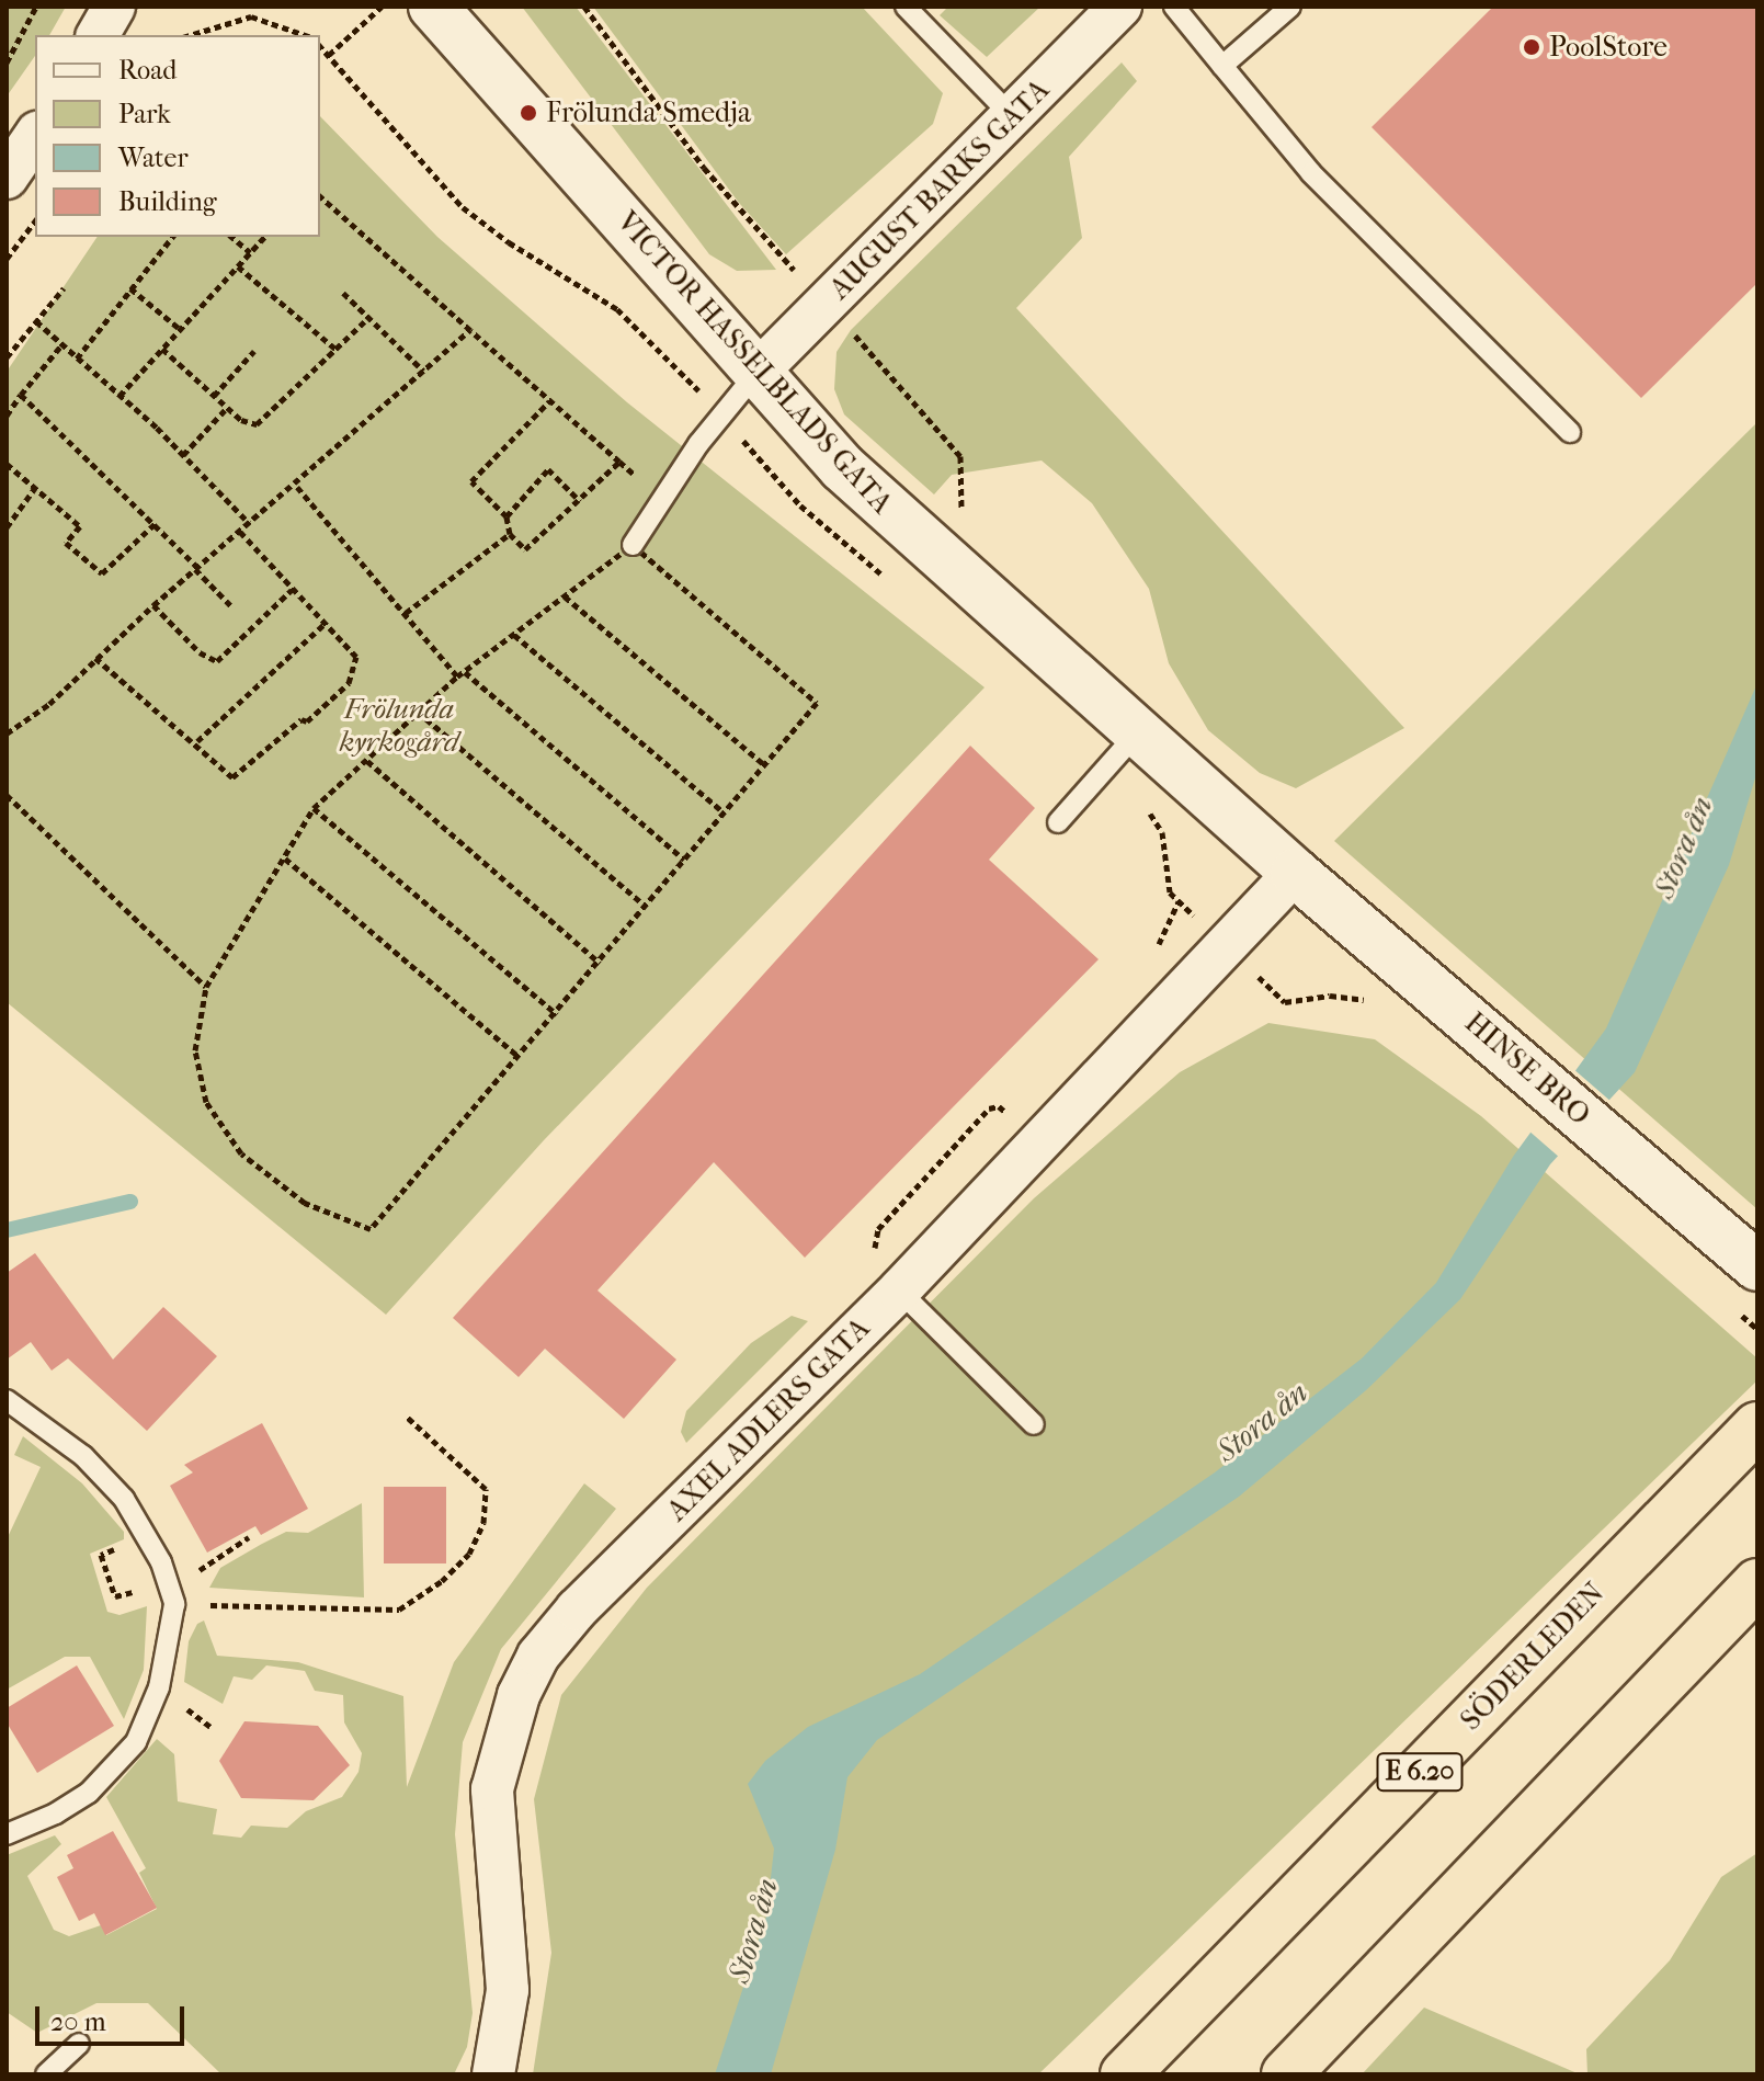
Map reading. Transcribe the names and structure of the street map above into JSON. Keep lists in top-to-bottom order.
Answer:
{
  "streets": {
    "highway": ["SÖDERLEDEN", "E 6.20"],
    "street": [
      "AUGUST BARKS GATA",
      "VICTOR HASSELBLADS GATA",
      "HINSE BRO",
      "AXEL ADLERS GATA"
    ]
  },
  "crossings": [
    ["AUGUST BARKS GATA", "VICTOR HASSELBLADS GATA"],
    ["VICTOR HASSELBLADS GATA", "HINSE BRO"],
    ["VICTOR HASSELBLADS GATA", "AXEL ADLERS GATA"],
    ["HINSE BRO", "AXEL ADLERS GATA"]
  ],
  "water": ["Stora ån"],
  "parks": ["Frölunda kyrkogård"],
  "places": ["PoolStore", "Frölunda Smedja"],
  "legend": [
    "Road",
    "Park",
    "Water",
    "Building"
  ],
  "scale_bar": "20 m"
}
